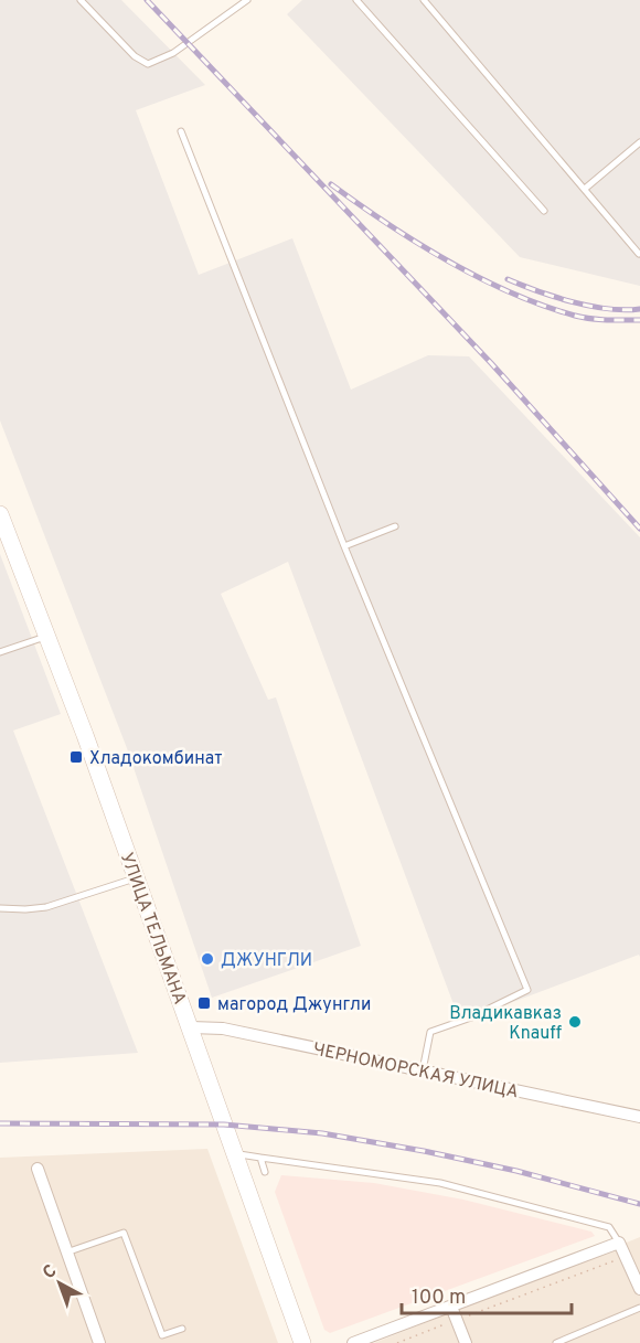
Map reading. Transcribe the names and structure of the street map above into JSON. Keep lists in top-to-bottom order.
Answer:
{
  "streets": {
    "street": ["УЛИЦА ТЕЛЬМАНА", "ЧЕРНОМОРСКАЯ УЛИЦА"]
  },
  "crossings": [
    ["УЛИЦА ТЕЛЬМАНА", "ЧЕРНОМОРСКАЯ УЛИЦА"]
  ],
  "places": {
    "transit": ["Хладокомбинат", "магород Джунгли"],
    "other": ["ДЖУНГЛИ", "Владикавказ Knauff"]
  },
  "scale_bar": "100 m",
  "north": "top left"
}
